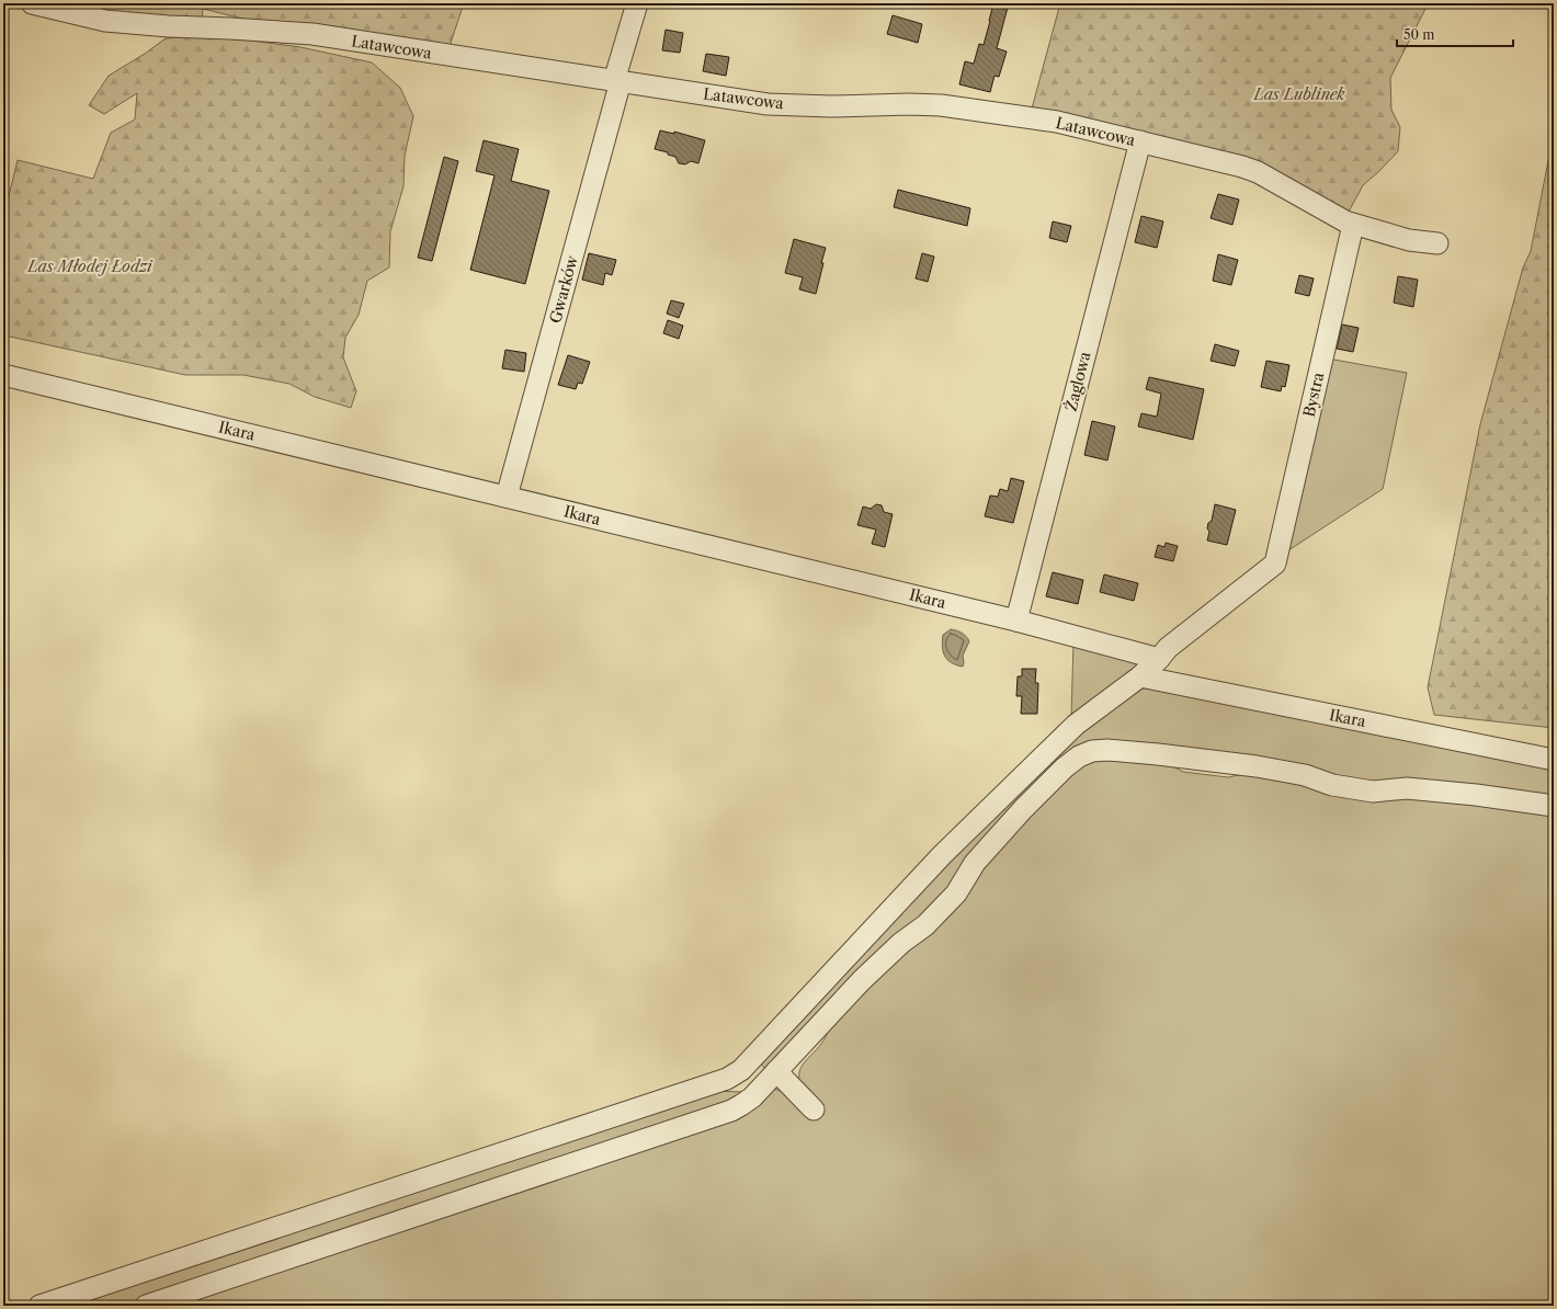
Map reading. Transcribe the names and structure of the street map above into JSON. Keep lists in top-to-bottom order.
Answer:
{
  "streets": {
    "street": [
      "Latawcowa",
      "Gwarków",
      "Żaglowa",
      "Bystra",
      "Ikara"
    ]
  },
  "crossings": [
    ["Latawcowa", "Gwarków"],
    ["Latawcowa", "Żaglowa"],
    ["Latawcowa", "Bystra"],
    ["Gwarków", "Ikara"],
    ["Żaglowa", "Ikara"],
    ["Bystra", "Ikara"]
  ],
  "parks": ["Las Lublinek", "Las Młodej Łodzi"],
  "scale_bar": "50 m"
}
